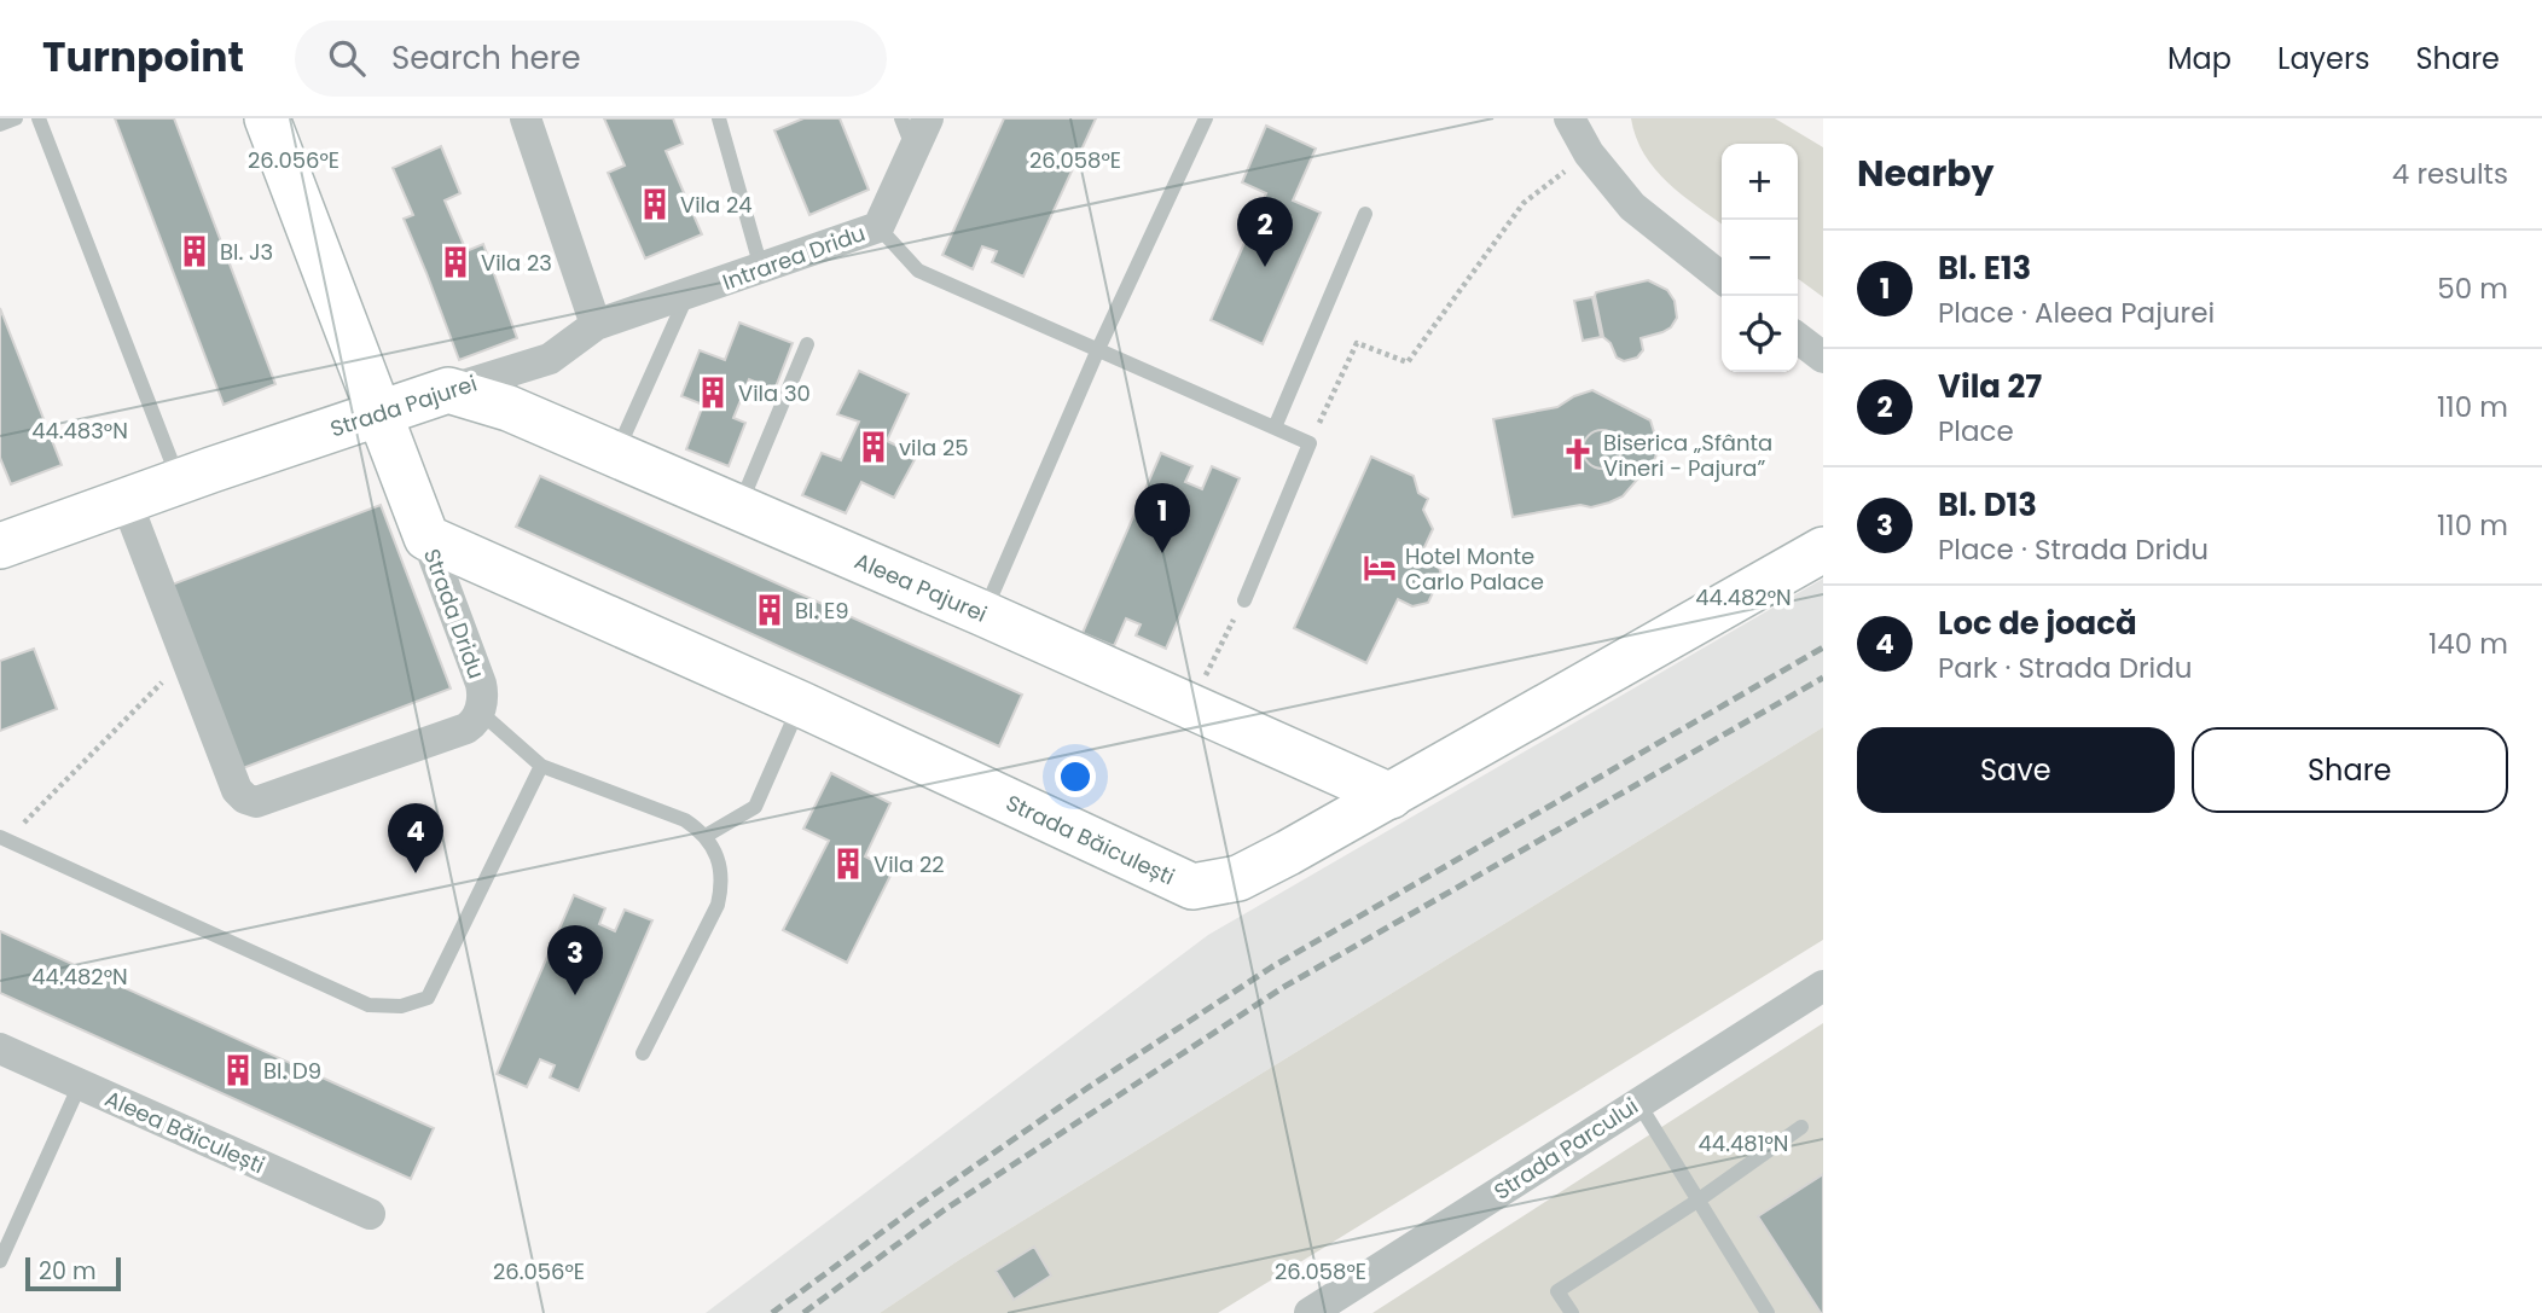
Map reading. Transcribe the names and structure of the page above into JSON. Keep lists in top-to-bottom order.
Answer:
{
  "streets": {
    "street": [
      "Intrarea Dridu",
      "Strada Pajurei",
      "Aleea Pajurei",
      "Strada Dridu",
      "Strada Băiculești",
      "Aleea Băiculești",
      "Strada Parcului"
    ]
  },
  "crossings": [
    ["Intrarea Dridu", "Strada Pajurei"],
    ["Strada Pajurei", "Aleea Pajurei"],
    ["Strada Pajurei", "Strada Dridu"],
    ["Aleea Pajurei", "Strada Băiculești"],
    ["Strada Dridu", "Strada Băiculești"]
  ],
  "places": {
    "building": [
      "Vila 24",
      "Bl. J3",
      "Vila 23",
      "Vila 30",
      "vila 25",
      "Bl. E9",
      "Vila 22",
      "Bl. D9"
    ],
    "church": ["Biserica „Sfânta Vineri - Pajura”"],
    "hotel": ["Hotel Monte Carlo Palace"]
  },
  "scale_bar": "20 m",
  "page": {
    "header": "Turnpoint",
    "search": "Search here",
    "nav": ["Map", "Layers", "Share"],
    "heading": ["Nearby", "4 results"],
    "map_buttons": ["+", "−"],
    "pins": [
      "2",
      "1",
      "4",
      "3"
    ],
    "list": [
      {
        "mark": "1",
        "name": "Bl. E13",
        "note": "Place · Aleea Pajurei",
        "value": "50 m"
      },
      {
        "mark": "2",
        "name": "Vila 27",
        "note": "Place",
        "value": "110 m"
      },
      {
        "mark": "3",
        "name": "Bl. D13",
        "note": "Place · Strada Dridu",
        "value": "110 m"
      },
      {
        "mark": "4",
        "name": "Loc de joacă",
        "note": "Park · Strada Dridu",
        "value": "140 m"
      }
    ],
    "buttons": ["Save", "Share"],
    "scale": "20 m"
  },
  "coordinates": [
    "26.056°E",
    "26.058°E",
    "44.483°N",
    "44.482°N",
    "44.481°N"
  ]
}
